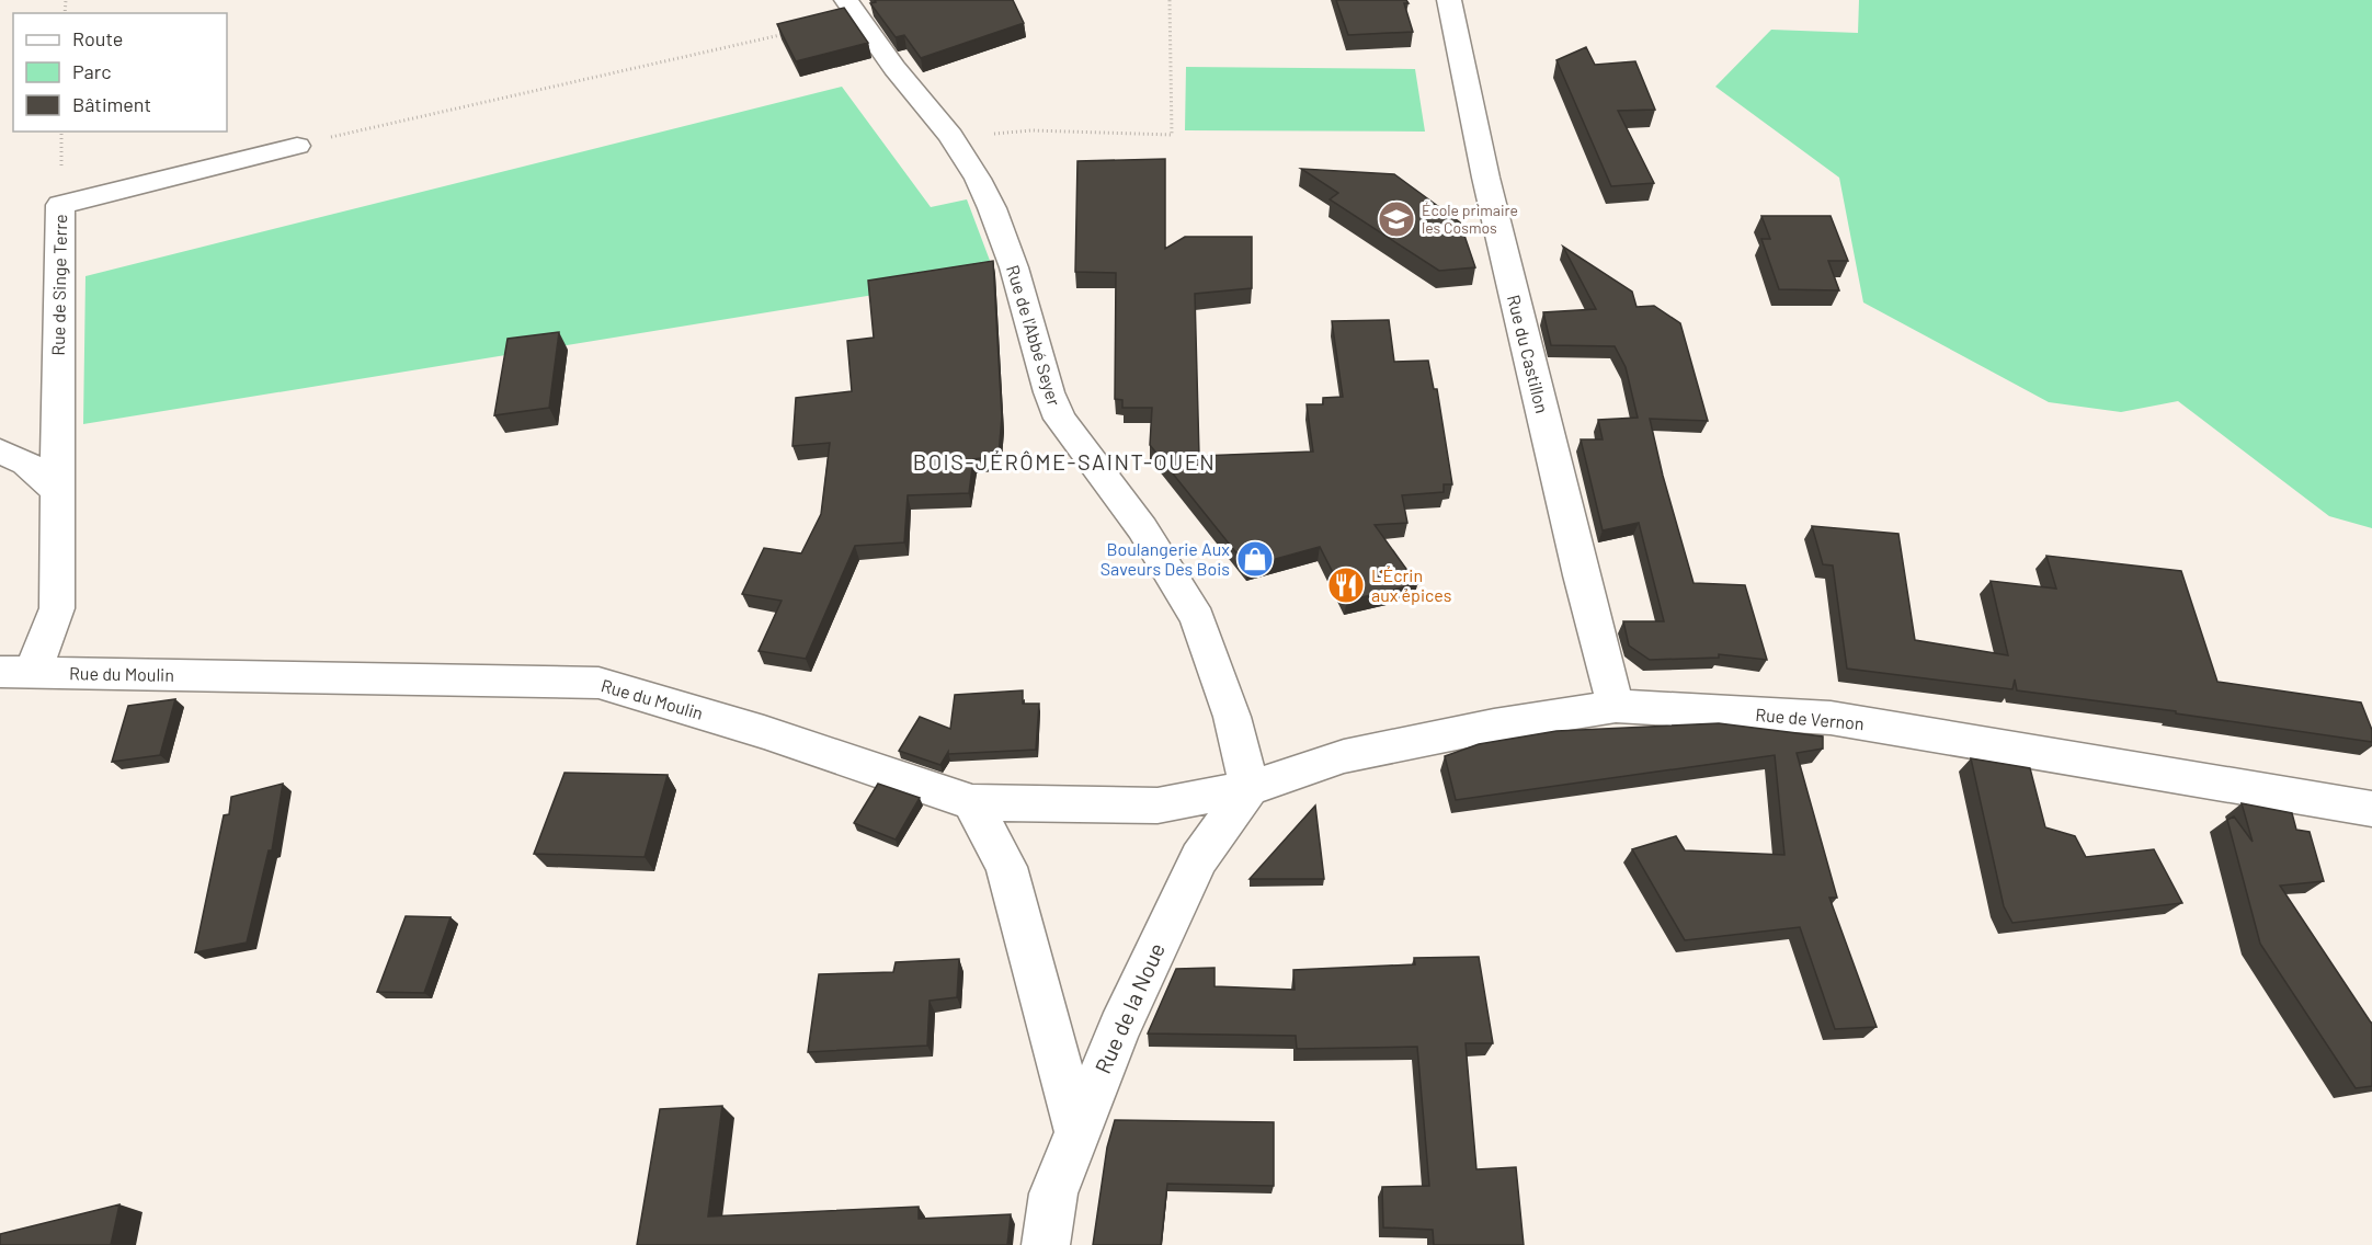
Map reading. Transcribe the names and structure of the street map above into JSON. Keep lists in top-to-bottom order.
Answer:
{
  "streets": {
    "street": [
      "Rue de Singe Terre",
      "Rue de l'Abbé Seyer",
      "Rue du Castillon",
      "Rue du Moulin",
      "Rue de Vernon",
      "Rue de la Noue"
    ]
  },
  "crossings": [
    ["Rue de l'Abbé Seyer", "Rue du Moulin"],
    ["Rue de l'Abbé Seyer", "Rue de Vernon"],
    ["Rue de l'Abbé Seyer", "Rue de la Noue"],
    ["Rue du Castillon", "Rue de Vernon"],
    ["Rue du Moulin", "Rue de Vernon"],
    ["Rue du Moulin", "Rue de la Noue"],
    ["Rue de Vernon", "Rue de la Noue"]
  ],
  "districts": ["BOIS-JÉRÔME-SAINT-OUEN"],
  "places": {
    "school or university": ["École primaire les Cosmos"],
    "shop": ["Boulangerie Aux Saveurs Des Bois"],
    "restaurant": ["L'Écrin aux épices"]
  },
  "legend": ["Route", "Parc", "Bâtiment"]
}
